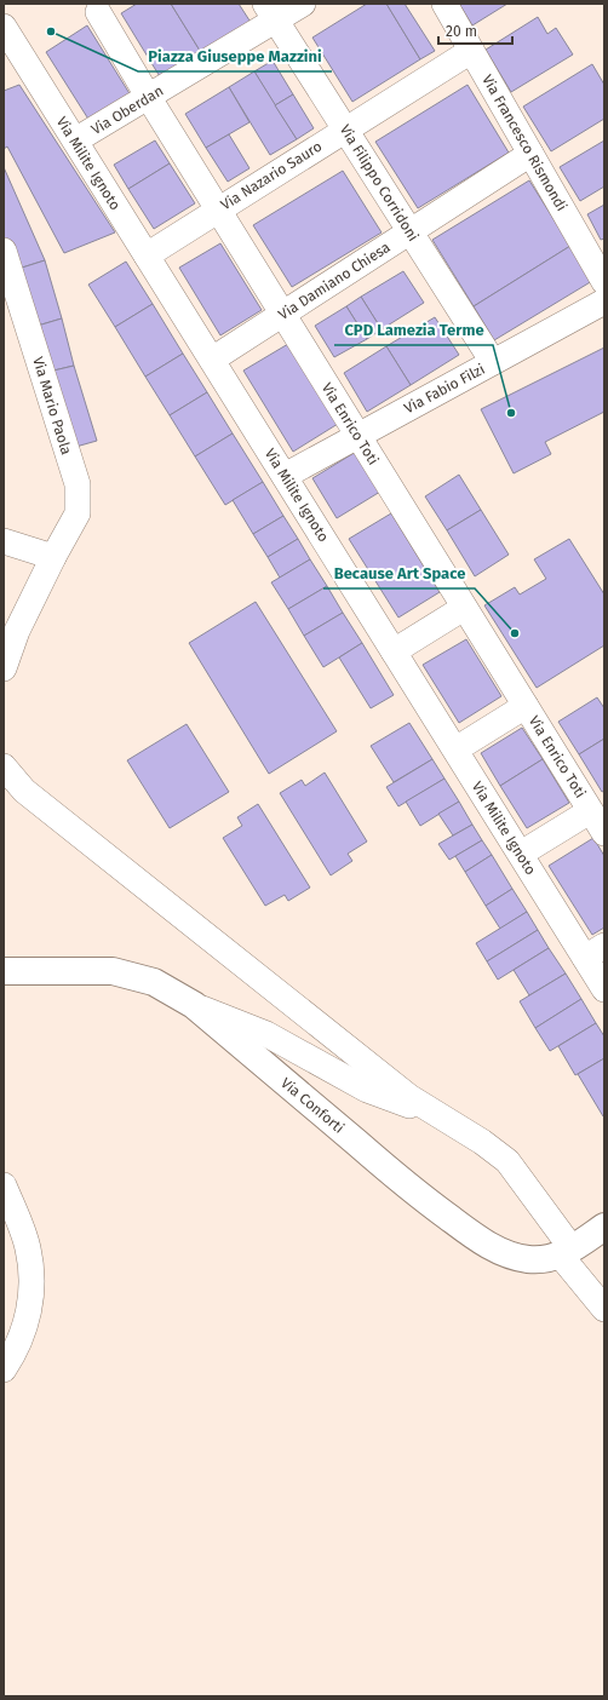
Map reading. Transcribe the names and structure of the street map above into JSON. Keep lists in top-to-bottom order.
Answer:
{
  "streets": {
    "main road": ["Via Conforti"],
    "street": [
      "Via Oberdan",
      "Via Francesco Rismondi",
      "Via Milite Ignoto",
      "Via Nazario Sauro",
      "Via Filippo Corridoni",
      "Via Damiano Chiesa",
      "Via Fabio Filzi",
      "Via Mario Paola",
      "Via Enrico Toti"
    ]
  },
  "crossings": [
    ["Via Oberdan", "Via Milite Ignoto"],
    ["Via Oberdan", "Via Filippo Corridoni"],
    ["Via Oberdan", "Via Enrico Toti"],
    ["Via Francesco Rismondi", "Via Nazario Sauro"],
    ["Via Francesco Rismondi", "Via Damiano Chiesa"],
    ["Via Milite Ignoto", "Via Nazario Sauro"],
    ["Via Milite Ignoto", "Via Damiano Chiesa"],
    ["Via Milite Ignoto", "Via Fabio Filzi"],
    ["Via Nazario Sauro", "Via Filippo Corridoni"],
    ["Via Nazario Sauro", "Via Enrico Toti"],
    ["Via Filippo Corridoni", "Via Damiano Chiesa"],
    ["Via Filippo Corridoni", "Via Fabio Filzi"],
    ["Via Damiano Chiesa", "Via Enrico Toti"],
    ["Via Fabio Filzi", "Via Enrico Toti"]
  ],
  "places": ["Piazza Giuseppe Mazzini", "CPD Lamezia Terme", "Because Art Space"],
  "scale_bar": "20 m"
}
